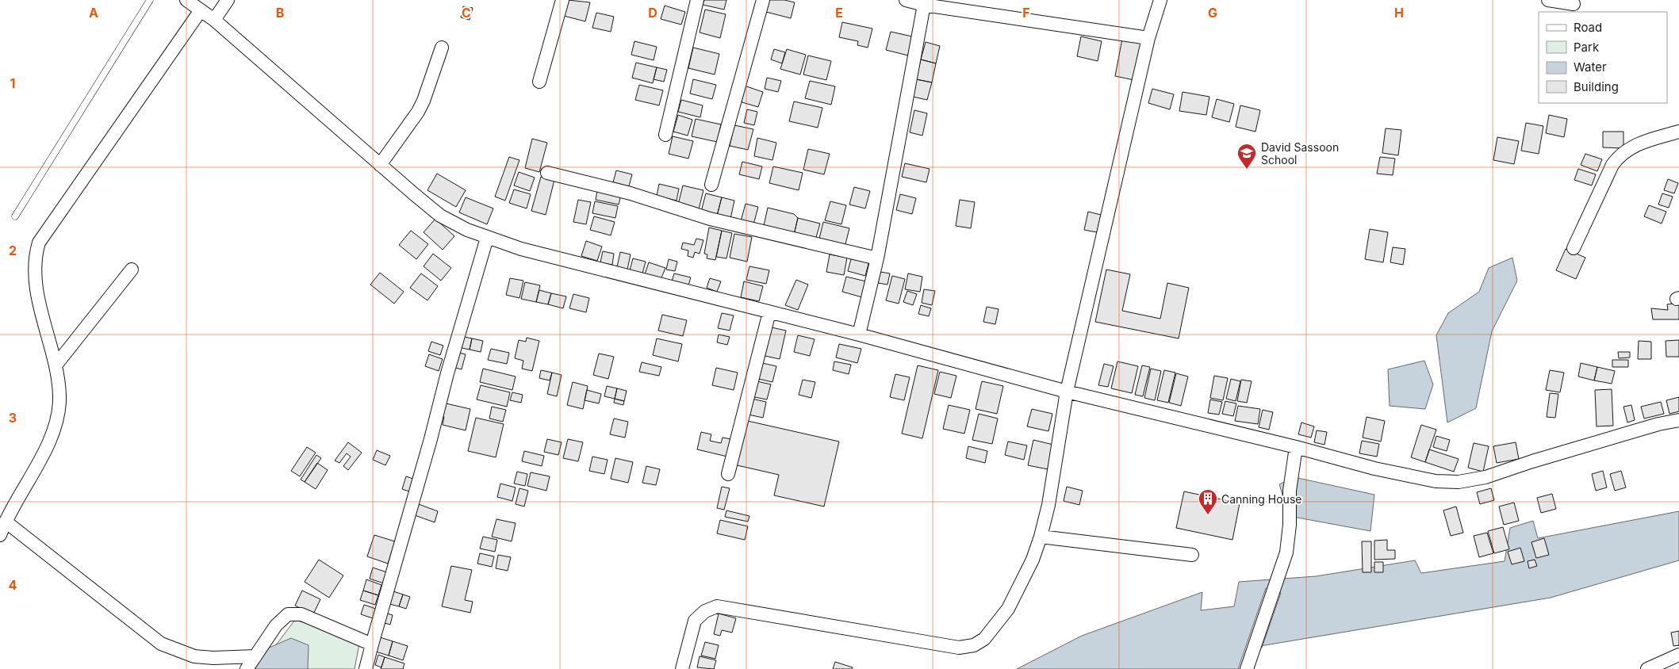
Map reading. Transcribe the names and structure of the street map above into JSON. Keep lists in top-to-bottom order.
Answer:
{
  "places": {
    "school or university": ["David Sassoon School"],
    "building": ["Canning House"]
  },
  "legend": [
    "Road",
    "Park",
    "Water",
    "Building"
  ],
  "grid": {
    "columns": [
      "A",
      "B",
      "C",
      "D",
      "E",
      "F",
      "G",
      "H"
    ],
    "rows": [
      "1",
      "2",
      "3",
      "4"
    ]
  }
}
